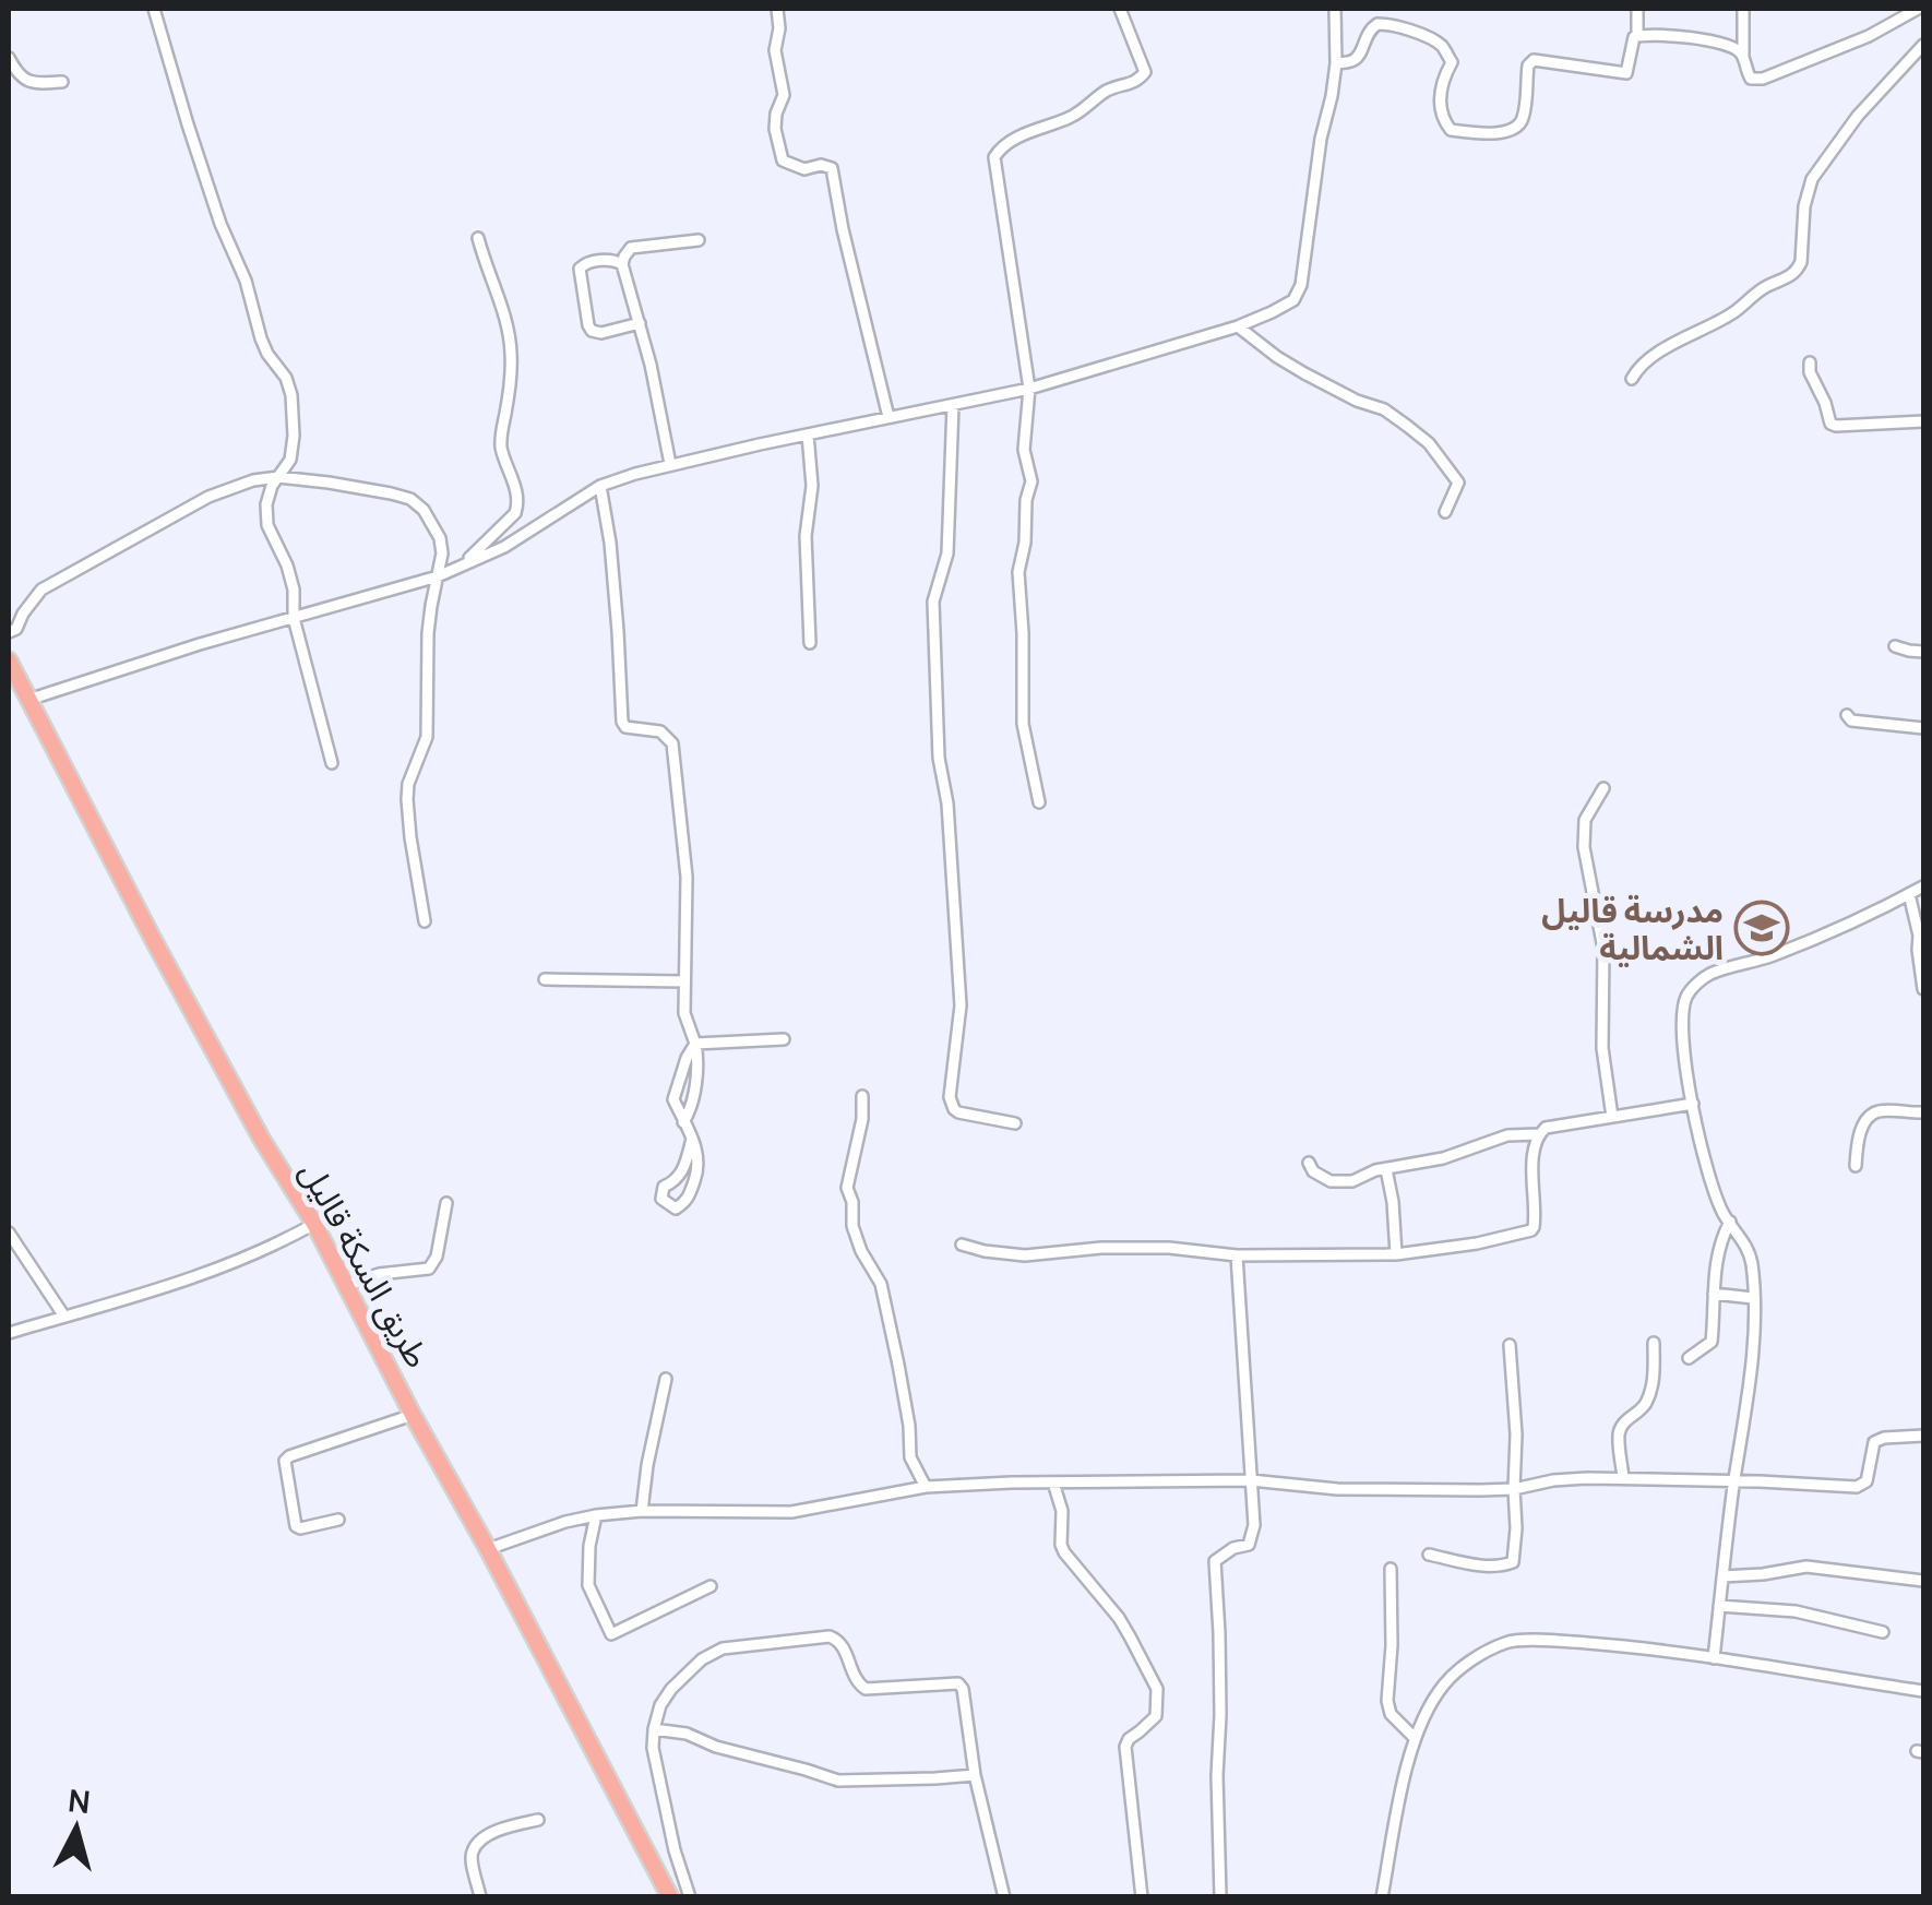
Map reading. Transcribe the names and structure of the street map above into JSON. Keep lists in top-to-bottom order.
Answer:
{
  "streets": {
    "main road": ["طريق السكة قاليل"]
  },
  "places": {
    "school or university": ["مدرسة قاليل الشمالية"]
  },
  "north": "top"
}
